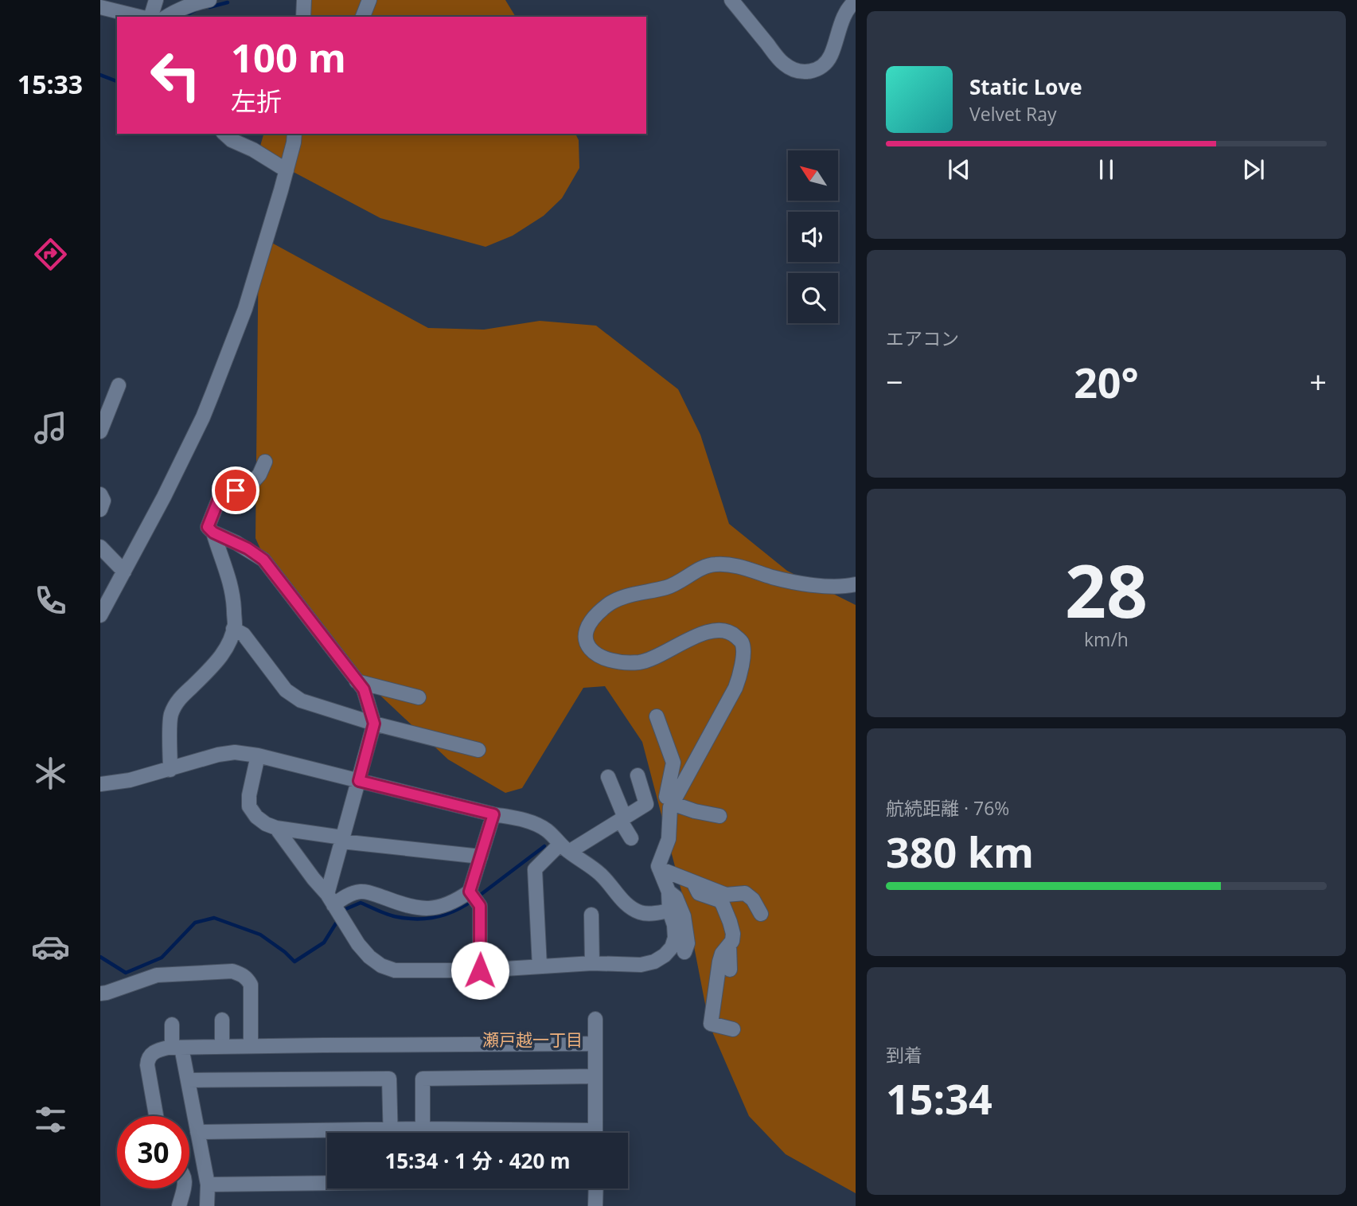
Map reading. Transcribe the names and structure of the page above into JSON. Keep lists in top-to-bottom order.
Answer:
{
  "districts": ["瀬戸越一丁目"],
  "north": "top left",
  "page": {
    "tabs": "15:33",
    "turn": ["100 m", "左折"],
    "song": ["Static Love", "Velvet Ray"],
    "tile": [
      "エアコン",
      ["28", "km/h"],
      ["航続距離 · 76%", "380 km"],
      ["到着", "15:34"]
    ],
    "heat": ["−", "20°", "+"],
    "limit": "30",
    "trip": "15:34 · 1 分 · 420 m"
  }
}
